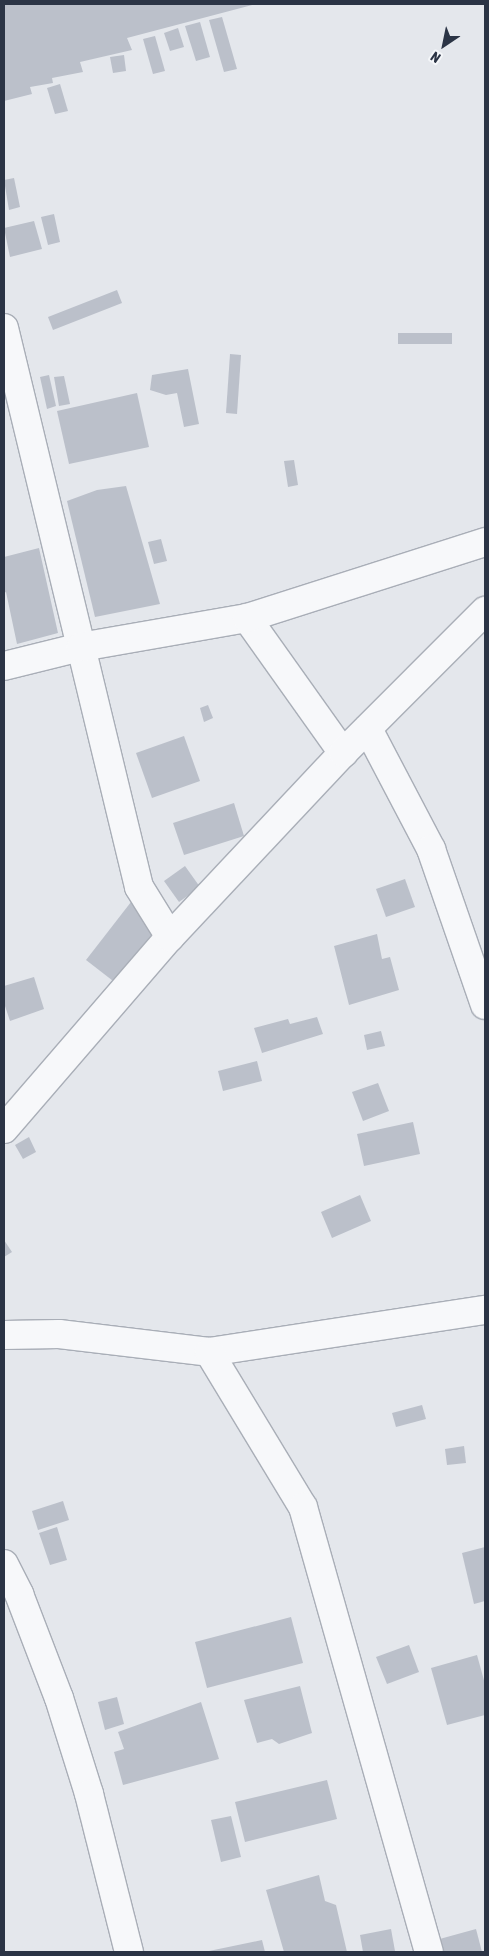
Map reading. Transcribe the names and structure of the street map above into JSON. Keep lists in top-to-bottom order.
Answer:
{
  "north": "bottom left"
}
